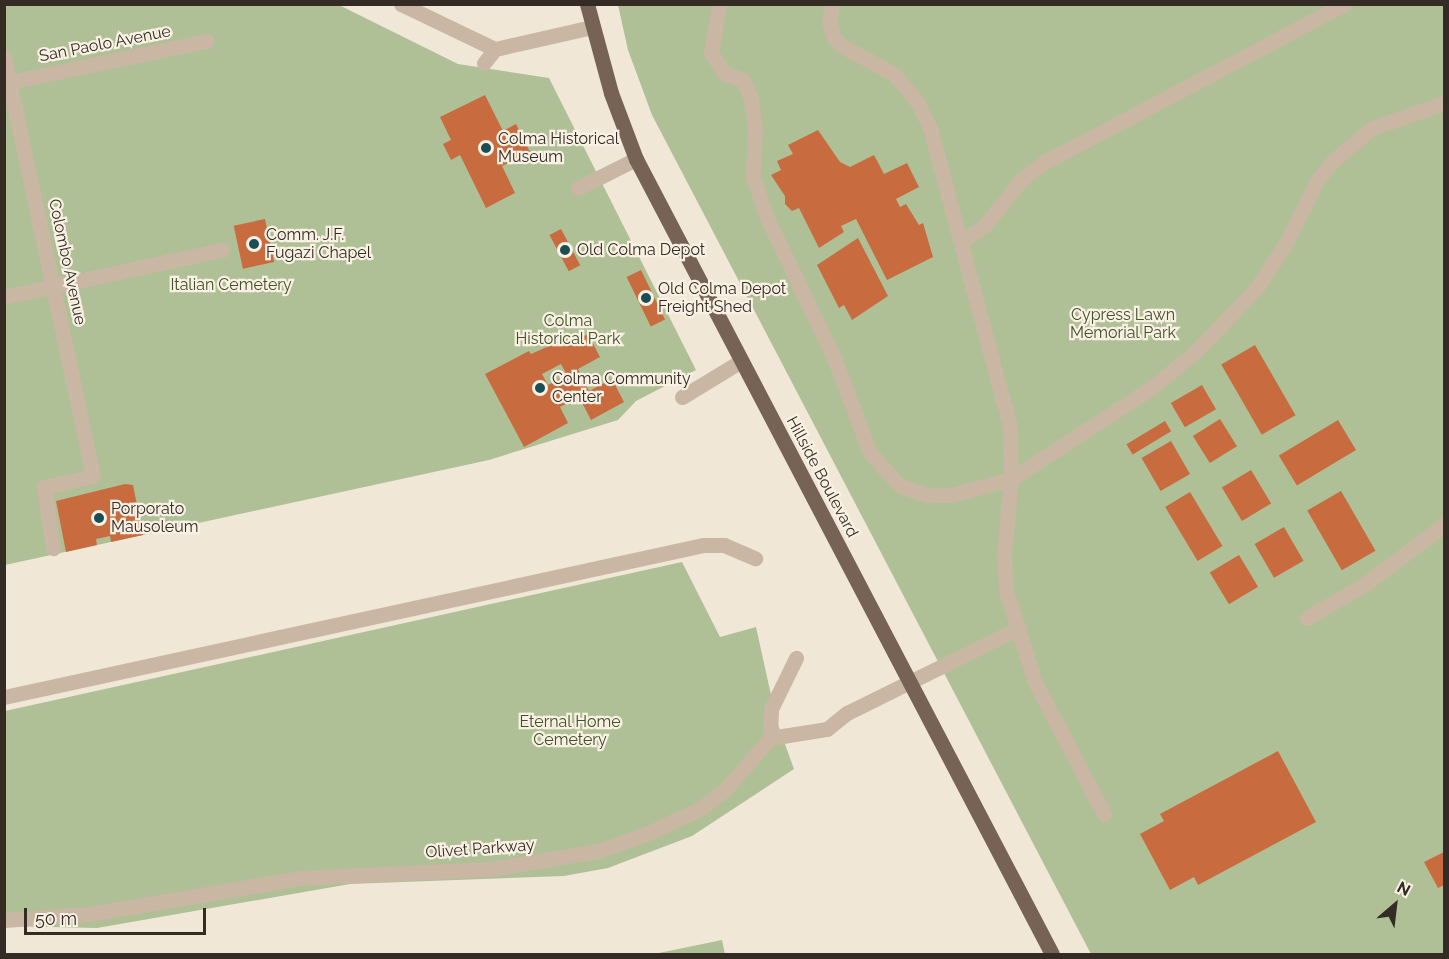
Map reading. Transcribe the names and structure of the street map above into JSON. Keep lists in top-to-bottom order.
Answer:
{
  "streets": {
    "main road": ["Hillside Boulevard"],
    "street": ["San Paolo Avenue", "Colombo Avenue", "Olivet Parkway"]
  },
  "crossings": [
    ["San Paolo Avenue", "Colombo Avenue"]
  ],
  "parks": [
    "Italian Cemetery",
    "Cypress Lawn Memorial Park",
    "Colma Historical Park",
    "Eternal Home Cemetery"
  ],
  "places": [
    "Colma Historical Museum",
    "Comm. J.F. Fugazi Chapel",
    "Old Colma Depot",
    "Old Colma Depot Freight Shed",
    "Colma Community Center",
    "Porporato Mausoleum"
  ],
  "scale_bar": "50 m",
  "north": "top right"
}
